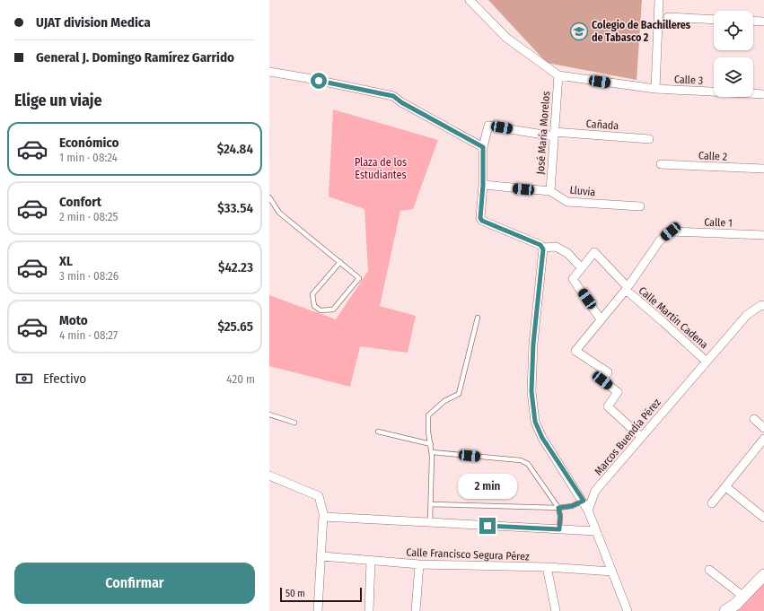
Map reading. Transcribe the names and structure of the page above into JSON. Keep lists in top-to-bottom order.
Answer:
{
  "streets": {
    "street": [
      "Calle 3",
      "Cañada",
      "José María Morelos",
      "Calle 2",
      "Lluvia",
      "Calle 1",
      "Calle Martín Cadena",
      "Marcos Buendía Pérez",
      "Calle Francisco Segura Pérez"
    ]
  },
  "crossings": [
    ["Calle 3", "José María Morelos"],
    ["Cañada", "José María Morelos"],
    ["José María Morelos", "Lluvia"],
    ["Calle 1", "Calle Martín Cadena"],
    ["Calle Martín Cadena", "Marcos Buendía Pérez"]
  ],
  "parks": ["Plaza de los Estudiantes"],
  "places": {
    "school or university": ["Colegio de Bachilleres de Tabasco 2"]
  },
  "scale_bar": "50 m",
  "page": {
    "banner": ["UJAT division Medica", "General J. Domingo Ramírez Garrido"],
    "heading": "Elige un viaje",
    "list": [
      {
        "name": "Económico",
        "note": "1 min · 08:24",
        "value": "$24.84"
      },
      {
        "name": "Confort",
        "note": "2 min · 08:25",
        "value": "$33.54"
      },
      {
        "name": "XL",
        "note": "3 min · 08:26",
        "value": "$42.23"
      },
      {
        "name": "Moto",
        "note": "4 min · 08:27",
        "value": "$25.65"
      }
    ],
    "pay": ["Efectivo", "420 m"],
    "bubble": "2 min",
    "buttons": "Confirmar",
    "scale": "50 m"
  }
}
